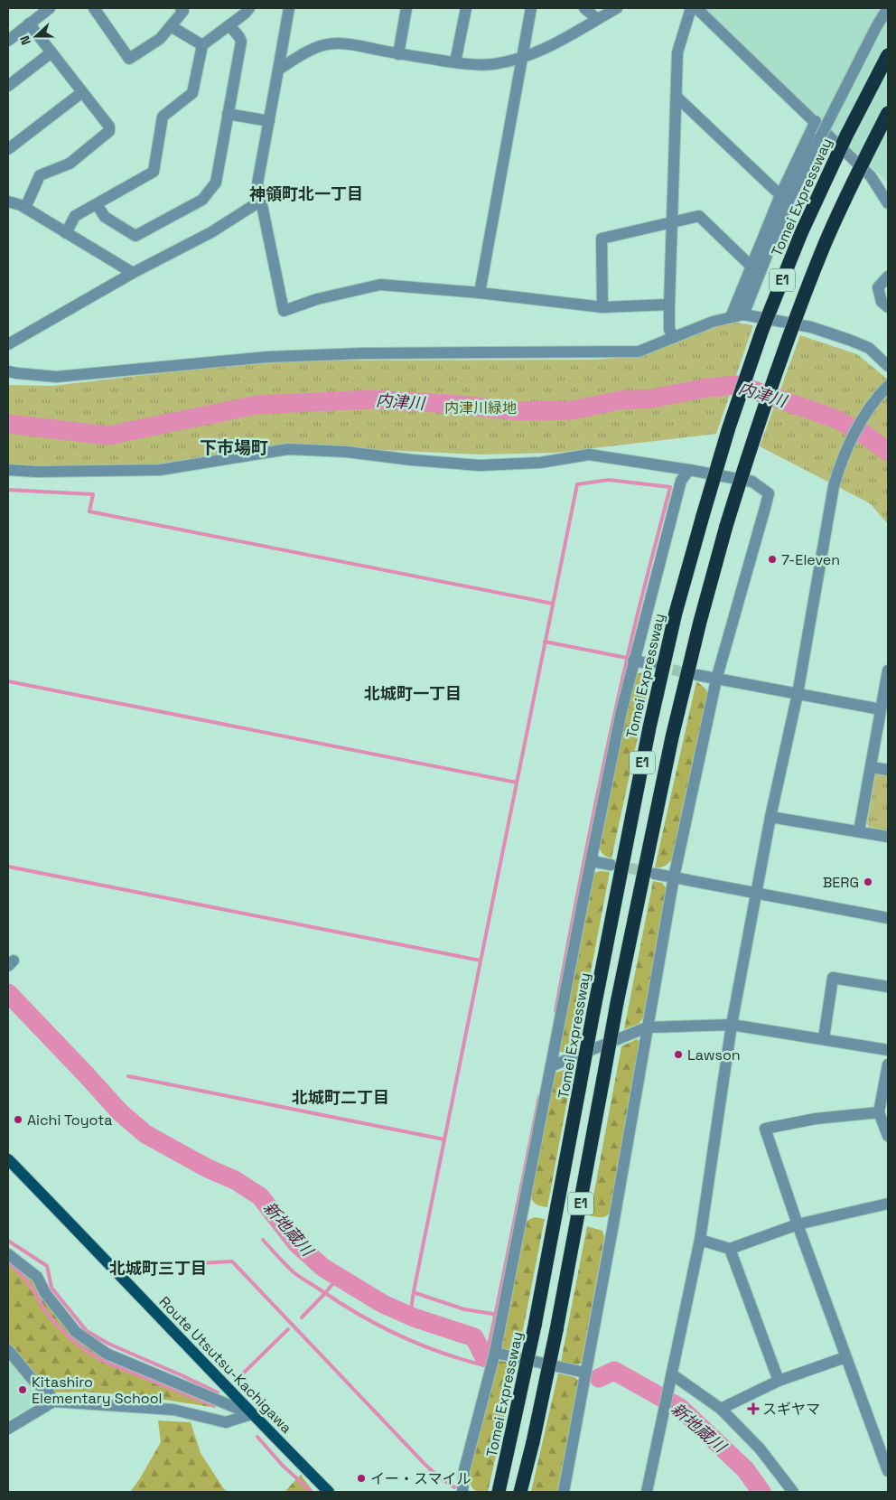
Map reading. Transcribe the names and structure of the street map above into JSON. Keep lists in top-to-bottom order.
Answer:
{
  "streets": {
    "highway": ["Tomei Expressway", "E1"],
    "main road": ["Route Utsutsu-Kachigawa"]
  },
  "districts": [
    "神領町北一丁目",
    "下市場町",
    "北城町一丁目",
    "北城町二丁目",
    "北城町三丁目"
  ],
  "water": ["内津川", "新地蔵川"],
  "parks": ["内津川緑地"],
  "places": {
    "other": [
      "7-Eleven",
      "BERG",
      "Lawson",
      "Aichi Toyota",
      "Kitashiro Elementary School",
      "イー・スマイル"
    ],
    "health": ["スギヤマ"]
  },
  "north": "left"
}
